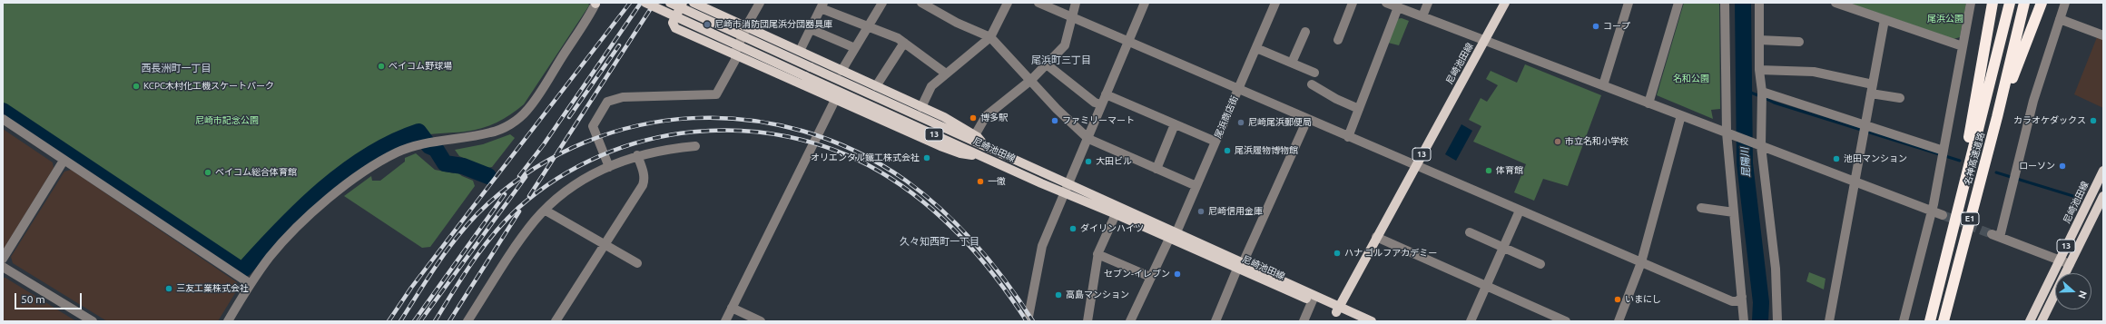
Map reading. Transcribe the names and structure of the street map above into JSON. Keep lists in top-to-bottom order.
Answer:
{
  "streets": {
    "highway": ["名神高速道路", "E1"],
    "main road": ["尼崎池田線", "13"],
    "street": ["尾浜商店街"]
  },
  "crossings": [
    ["尼崎池田線", "尾浜商店街"],
    ["名神高速道路", "E1"]
  ],
  "districts": ["尾浜町三丁目", "西長洲町一丁目", "久々知西町一丁目"],
  "water": ["昆陽川"],
  "parks": ["尾浜公園", "名和公園", "尼崎市記念公園"],
  "places": [
    "尼崎市消防団尾浜分団器具庫",
    "コープ",
    "ベイコム野球場",
    "KCPC木村化工機スケートパーク",
    "博多駅",
    "ファミリーマート",
    "カラオケダックス",
    "尼崎尾浜郵便局",
    "市立名和小学校",
    "尾浜履物博物館",
    "オリエンタル鐵工株式会社",
    "池田マンション",
    "大田ビル",
    "ローソン",
    "体育館",
    "ベイコム総合体育館",
    "一徹",
    "尼崎信用金庫",
    "ダイリンハイツ",
    "ハナ ゴルフアカデミー",
    "セブン-イレブン",
    "三友工業株式会社",
    "高島マンション",
    "いまにし"
  ],
  "scale_bar": "50 m",
  "north": "right"
}
